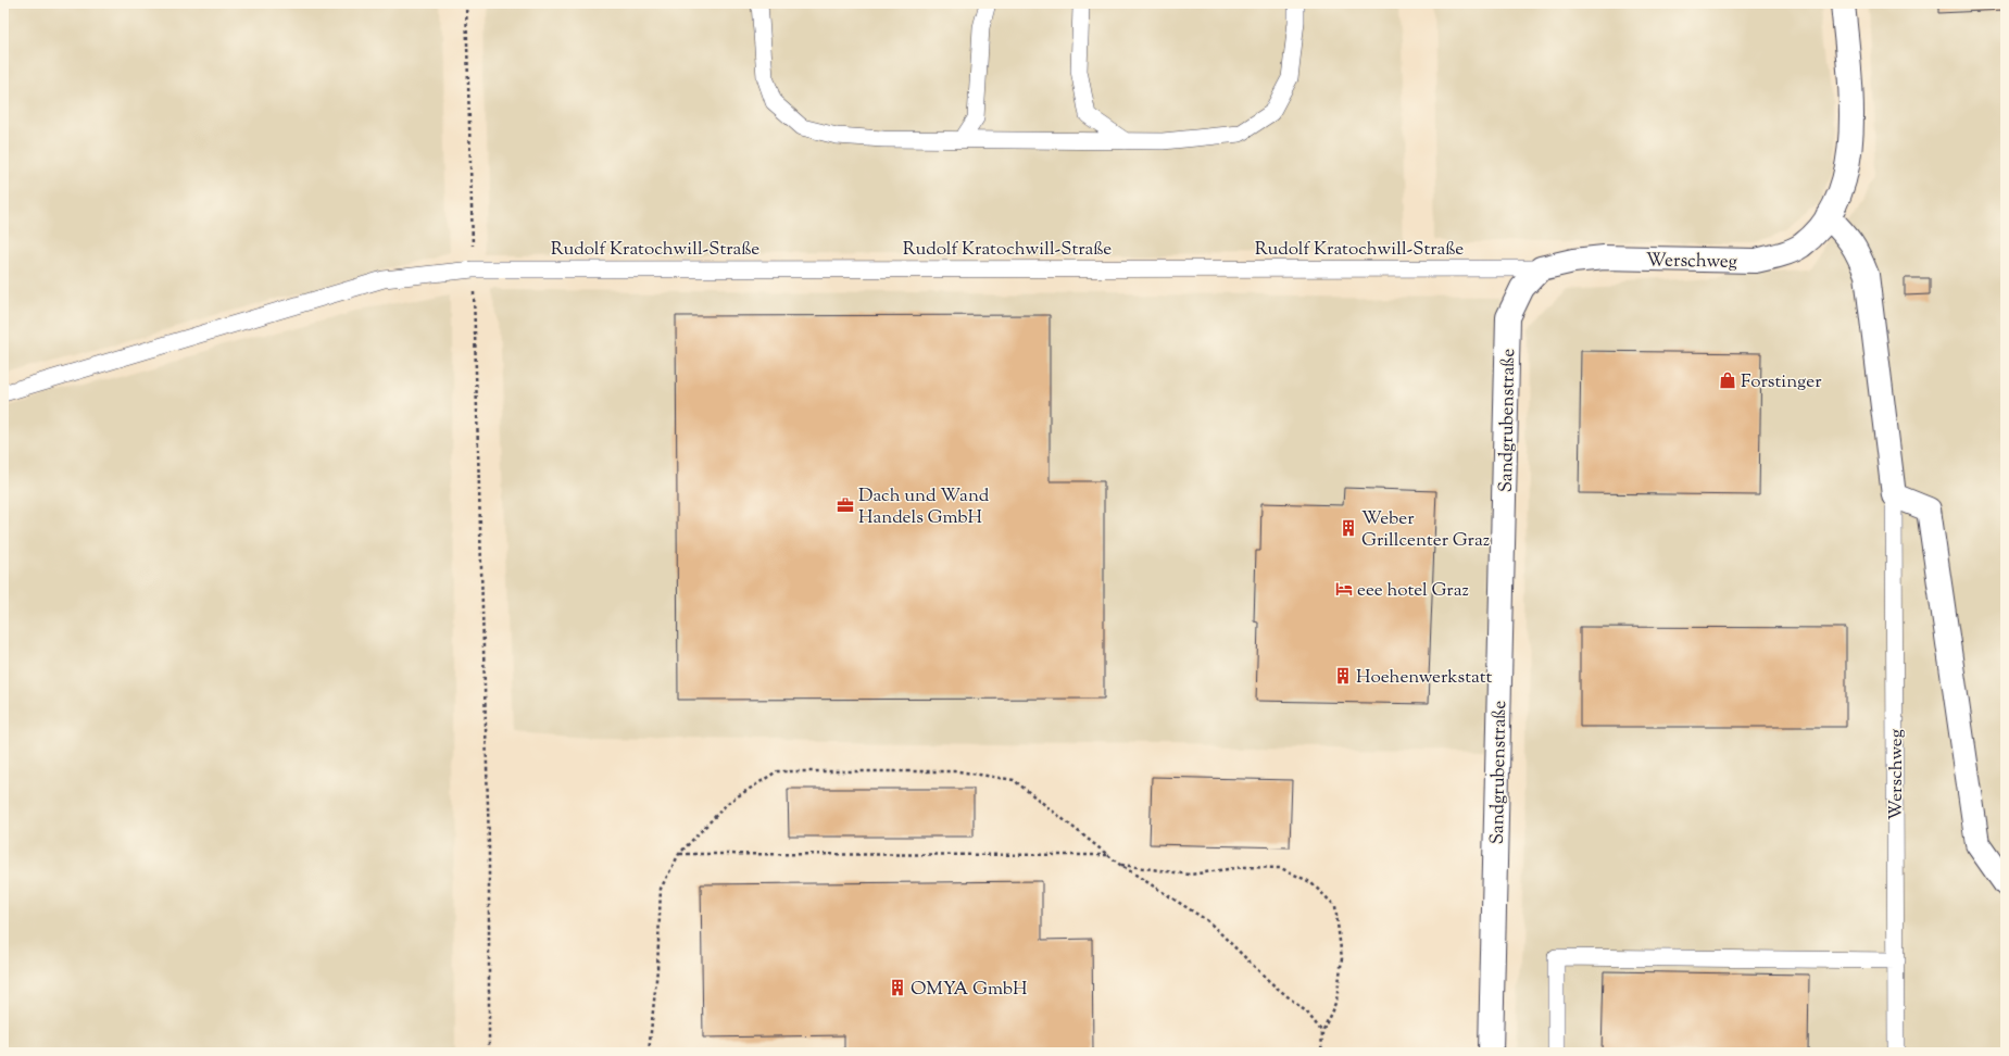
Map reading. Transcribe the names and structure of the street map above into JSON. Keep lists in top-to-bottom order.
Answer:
{
  "streets": {
    "street": ["Werschweg", "Sandgrubenstraße"],
    "lane": ["Rudolf Kratochwill-Straße"]
  },
  "crossings": [
    ["Rudolf Kratochwill-Straße", "Werschweg"],
    ["Rudolf Kratochwill-Straße", "Sandgrubenstraße"],
    ["Werschweg", "Sandgrubenstraße"]
  ],
  "places": {
    "shop": ["Forstinger"],
    "office": ["Dach und Wand Handels GmbH"],
    "building": ["Weber Grillcenter Graz", "Hoehenwerkstatt", "OMYA GmbH"],
    "hotel": ["eee hotel Graz"]
  }
}
